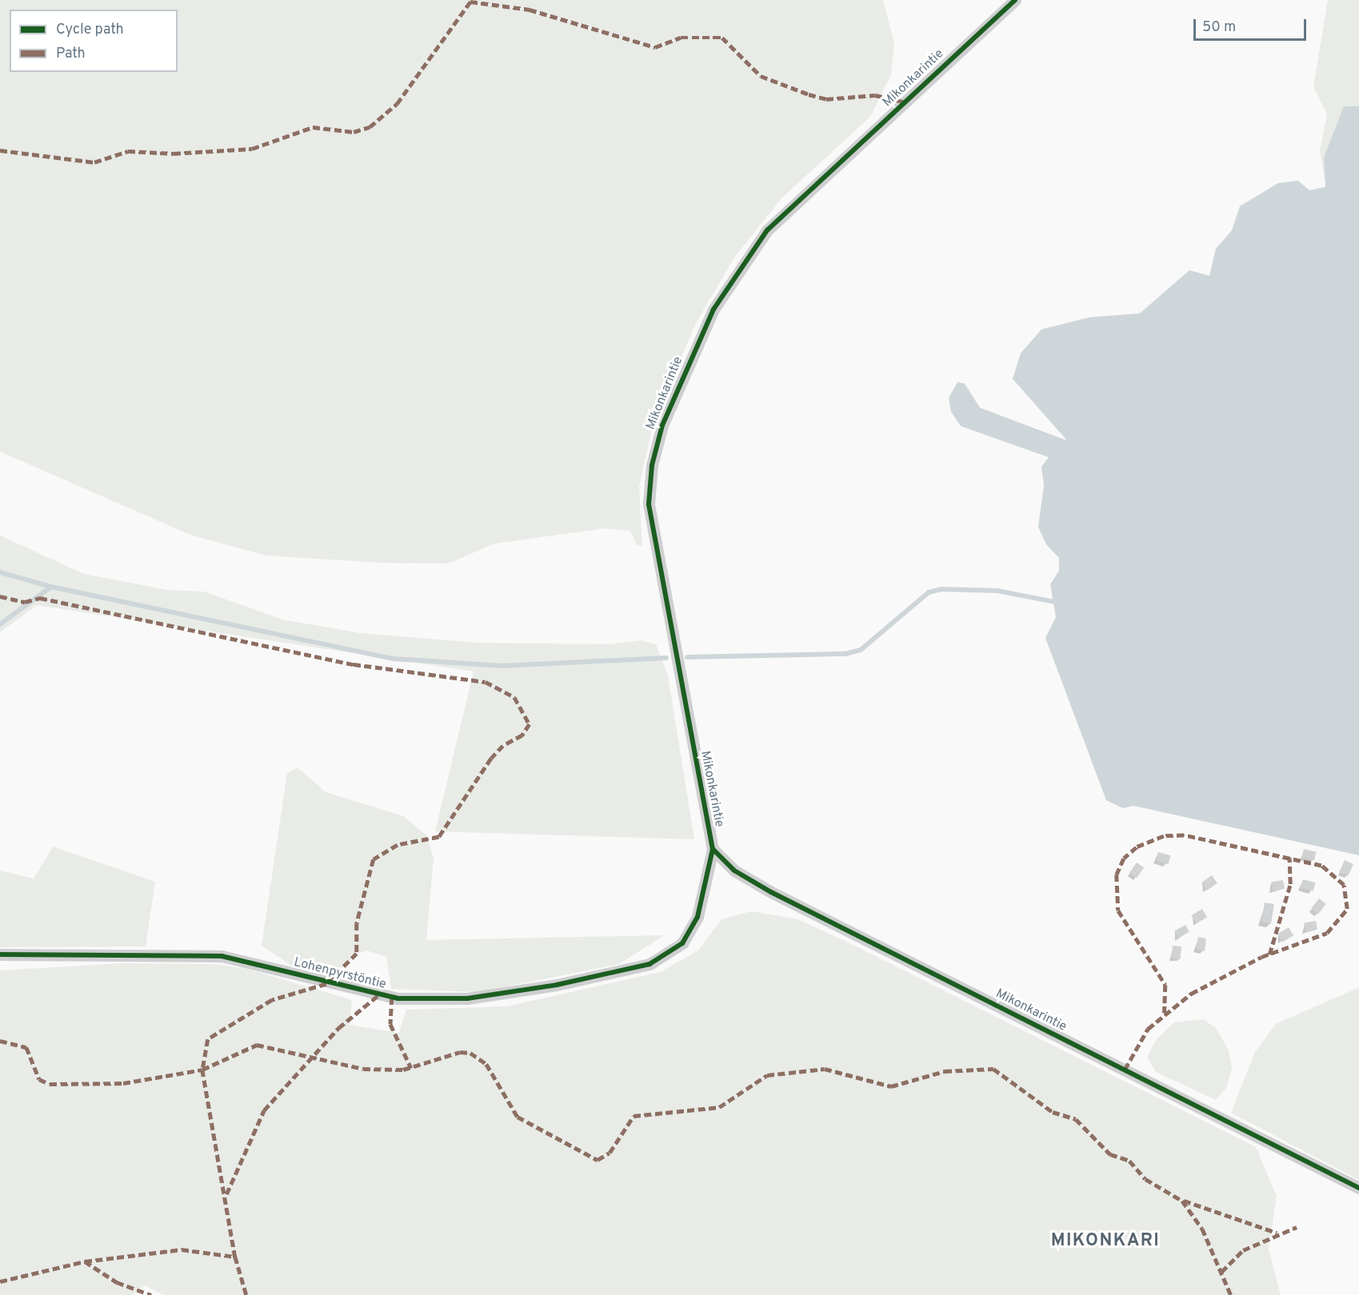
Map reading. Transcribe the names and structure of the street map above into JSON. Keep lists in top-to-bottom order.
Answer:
{
  "streets": {
    "street": ["Mikonkarintie", "Lohenpyrstöntie"]
  },
  "crossings": [
    ["Mikonkarintie", "Lohenpyrstöntie"]
  ],
  "districts": ["MIKONKARI"],
  "legend": ["Cycle path", "Path"],
  "scale_bar": "50 m"
}
